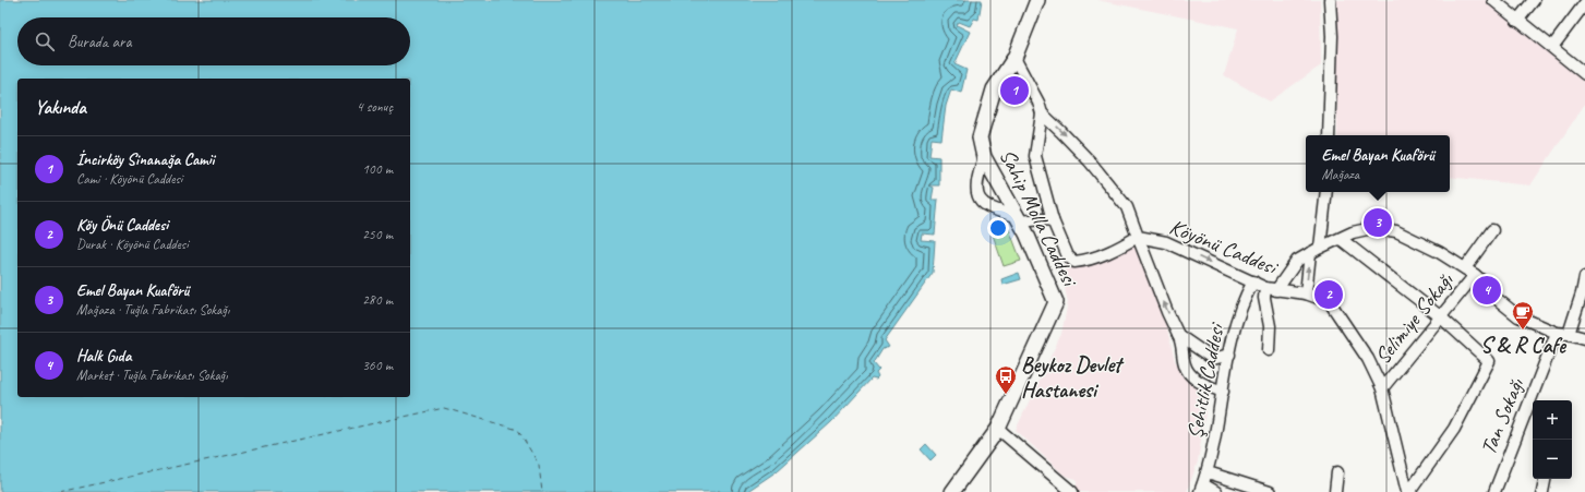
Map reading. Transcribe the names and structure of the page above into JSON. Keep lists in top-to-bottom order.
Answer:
{
  "streets": {
    "main road": ["Sahip Molla Caddesi"],
    "street": [
      "Köyönü Caddesi",
      "Selimiye Sokağı",
      "Şehitlik Caddesi",
      "Tan Sokağı"
    ]
  },
  "crossings": [
    ["Sahip Molla Caddesi", "Köyönü Caddesi"],
    ["Köyönü Caddesi", "Selimiye Sokağı"],
    ["Köyönü Caddesi", "Şehitlik Caddesi"]
  ],
  "one_way": ["Köyönü Caddesi"],
  "places": {
    "cafe": ["S & R Cafe"],
    "bus stop": ["Beykoz Devlet Hastanesi"]
  },
  "page": {
    "search": "Burada ara",
    "pins": [
      "1",
      "3",
      "4",
      "2"
    ],
    "heading": ["Yakında", "4 sonuç"],
    "popup": ["Emel Bayan Kuaförü", "Mağaza"],
    "list": [
      {
        "mark": "1",
        "name": "İncirköy Sinanağa Camii",
        "note": "Cami · Köyönü Caddesi",
        "value": "100 m"
      },
      {
        "mark": "2",
        "name": "Köy Önü Caddesi",
        "note": "Durak · Köyönü Caddesi",
        "value": "250 m"
      },
      {
        "mark": "3",
        "name": "Emel Bayan Kuaförü",
        "note": "Mağaza · Tuğla Fabrikası Sokağı",
        "value": "280 m"
      },
      {
        "mark": "4",
        "name": "Halk Gıda",
        "note": "Market · Tuğla Fabrikası Sokağı",
        "value": "360 m"
      }
    ],
    "map_buttons": ["+", "−"]
  }
}
